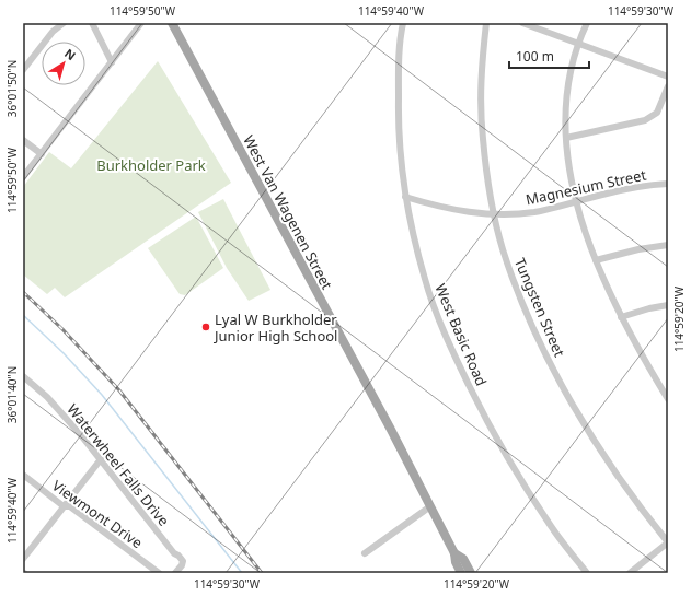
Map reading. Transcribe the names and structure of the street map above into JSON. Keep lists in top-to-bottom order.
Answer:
{
  "streets": {
    "main road": ["West Van Wagenen Street"],
    "street": [
      "Magnesium Street",
      "Tungsten Street",
      "West Basic Road",
      "Waterwheel Falls Drive",
      "Viewmont Drive"
    ]
  },
  "crossings": [
    ["Magnesium Street", "Tungsten Street"],
    ["Magnesium Street", "West Basic Road"]
  ],
  "parks": ["Burkholder Park"],
  "places": ["Lyal W Burkholder Junior High School"],
  "scale_bar": "100 m",
  "north": "top right",
  "coordinates": [
    "114°59'50\"W",
    "114°59'40\"W",
    "114°59'30\"W",
    "36°01'50\"N",
    "114°59'20\"W",
    "36°01'40\"N"
  ]
}
